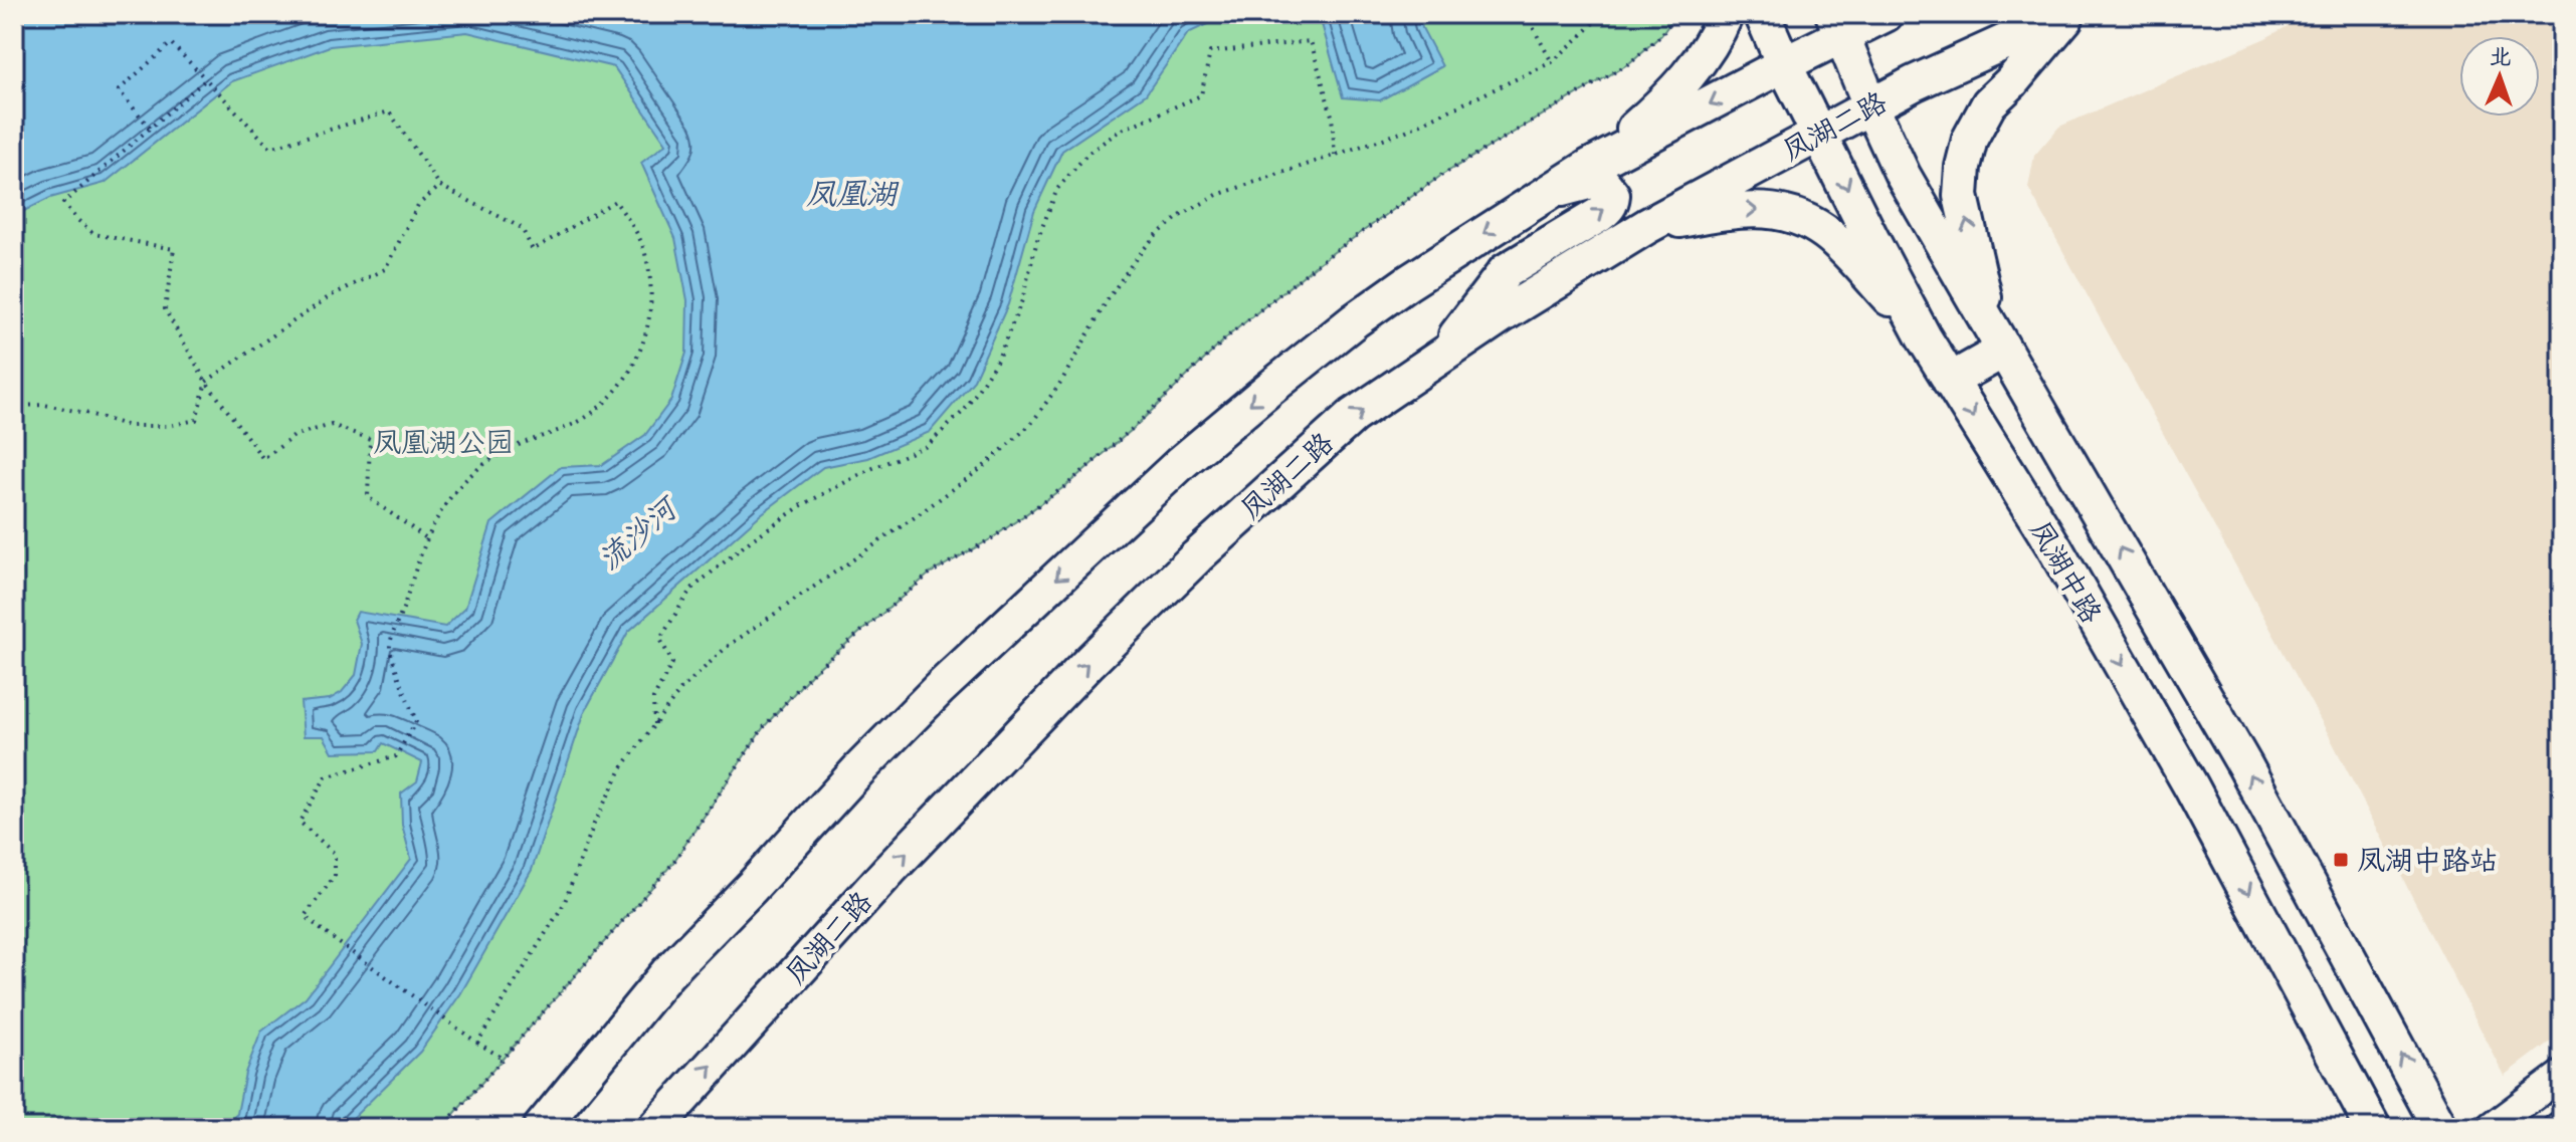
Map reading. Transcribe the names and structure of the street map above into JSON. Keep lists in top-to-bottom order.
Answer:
{
  "streets": {
    "street": ["凤湖二路", "凤湖中路"]
  },
  "crossings": [
    ["凤湖二路", "凤湖中路"]
  ],
  "water": ["凤凰湖", "流沙河"],
  "parks": ["凤凰湖公园"],
  "places": {
    "transit": ["凤湖中路站"]
  },
  "north": "top"
}
